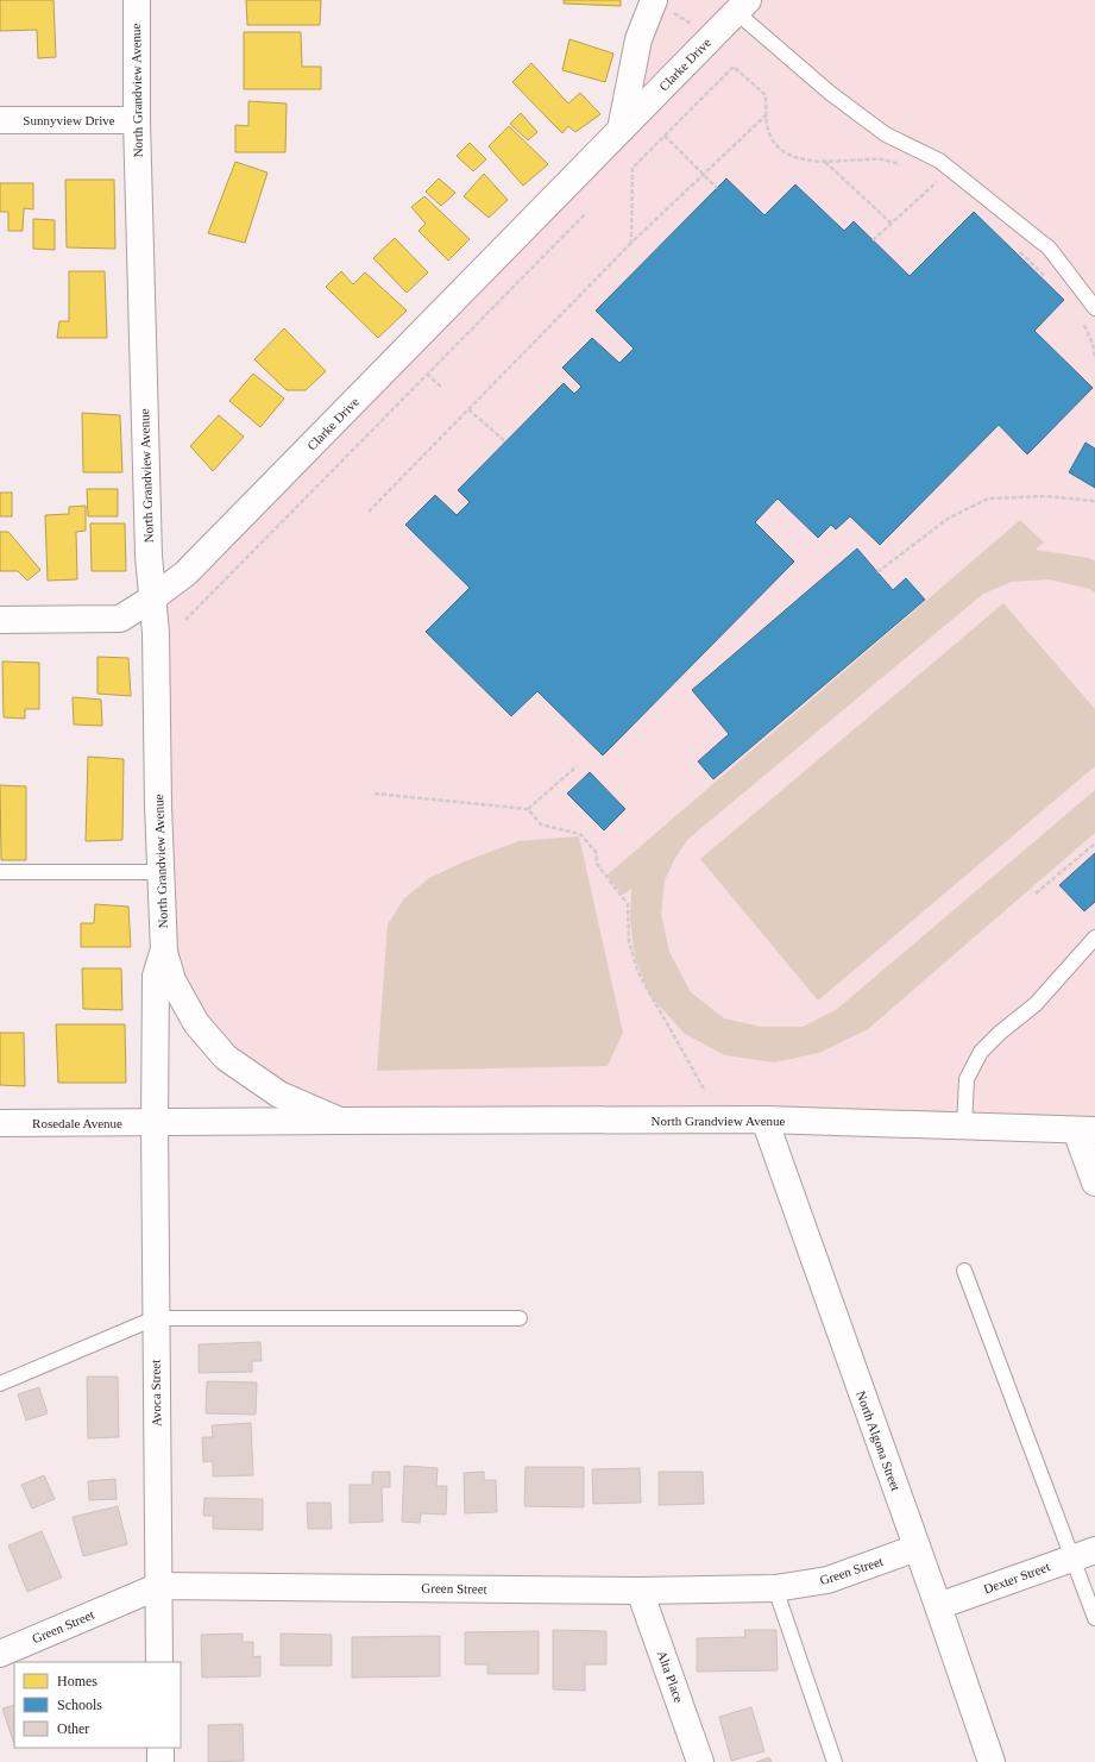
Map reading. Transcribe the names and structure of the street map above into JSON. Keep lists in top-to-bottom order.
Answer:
{
  "streets": {
    "street": [
      "Clarke Drive",
      "North Grandview Avenue",
      "Sunnyview Drive",
      "Rosedale Avenue",
      "Avoca Street",
      "North Algona Street",
      "Green Street",
      "Dexter Street",
      "Alta Place"
    ]
  },
  "crossings": [
    ["Clarke Drive", "North Grandview Avenue"],
    ["North Grandview Avenue", "Sunnyview Drive"],
    ["North Grandview Avenue", "Rosedale Avenue"],
    ["North Grandview Avenue", "Avoca Street"],
    ["North Grandview Avenue", "North Algona Street"],
    ["Rosedale Avenue", "Avoca Street"],
    ["Avoca Street", "Green Street"],
    ["North Algona Street", "Green Street"],
    ["North Algona Street", "Dexter Street"],
    ["Green Street", "Alta Place"]
  ],
  "legend": ["Homes", "Schools", "Other"]
}
